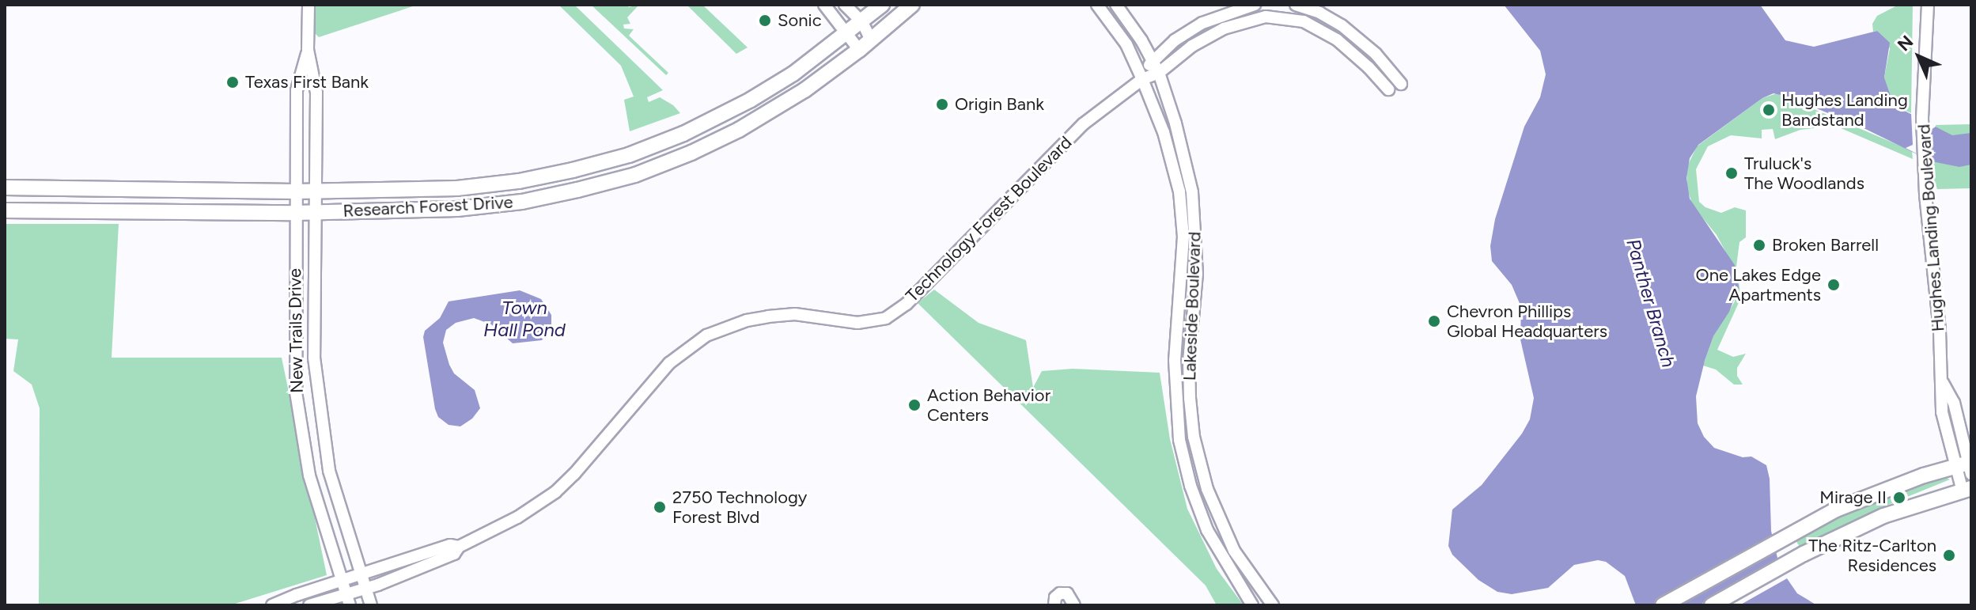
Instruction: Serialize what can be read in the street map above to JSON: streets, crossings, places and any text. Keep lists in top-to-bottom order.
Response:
{
  "streets": {
    "main road": ["Research Forest Drive"],
    "street": [
      "Technology Forest Boulevard",
      "Hughes Landing Boulevard",
      "Lakeside Boulevard",
      "New Trails Drive"
    ]
  },
  "crossings": [
    ["Research Forest Drive", "New Trails Drive"],
    ["Technology Forest Boulevard", "Lakeside Boulevard"],
    ["Technology Forest Boulevard", "New Trails Drive"]
  ],
  "water": ["Panther Branch", "Town Hall Pond"],
  "places": [
    "Sonic",
    "Texas First Bank",
    "Origin Bank",
    "Hughes Landing Bandstand",
    "Truluck's The Woodlands",
    "Broken Barrell",
    "One Lakes Edge Apartments",
    "Chevron Phillips Global Headquarters",
    "Action Behavior Centers",
    "Mirage II",
    "2750 Technology Forest Blvd",
    "The Ritz-Carlton Residences"
  ],
  "north": "top left"
}
